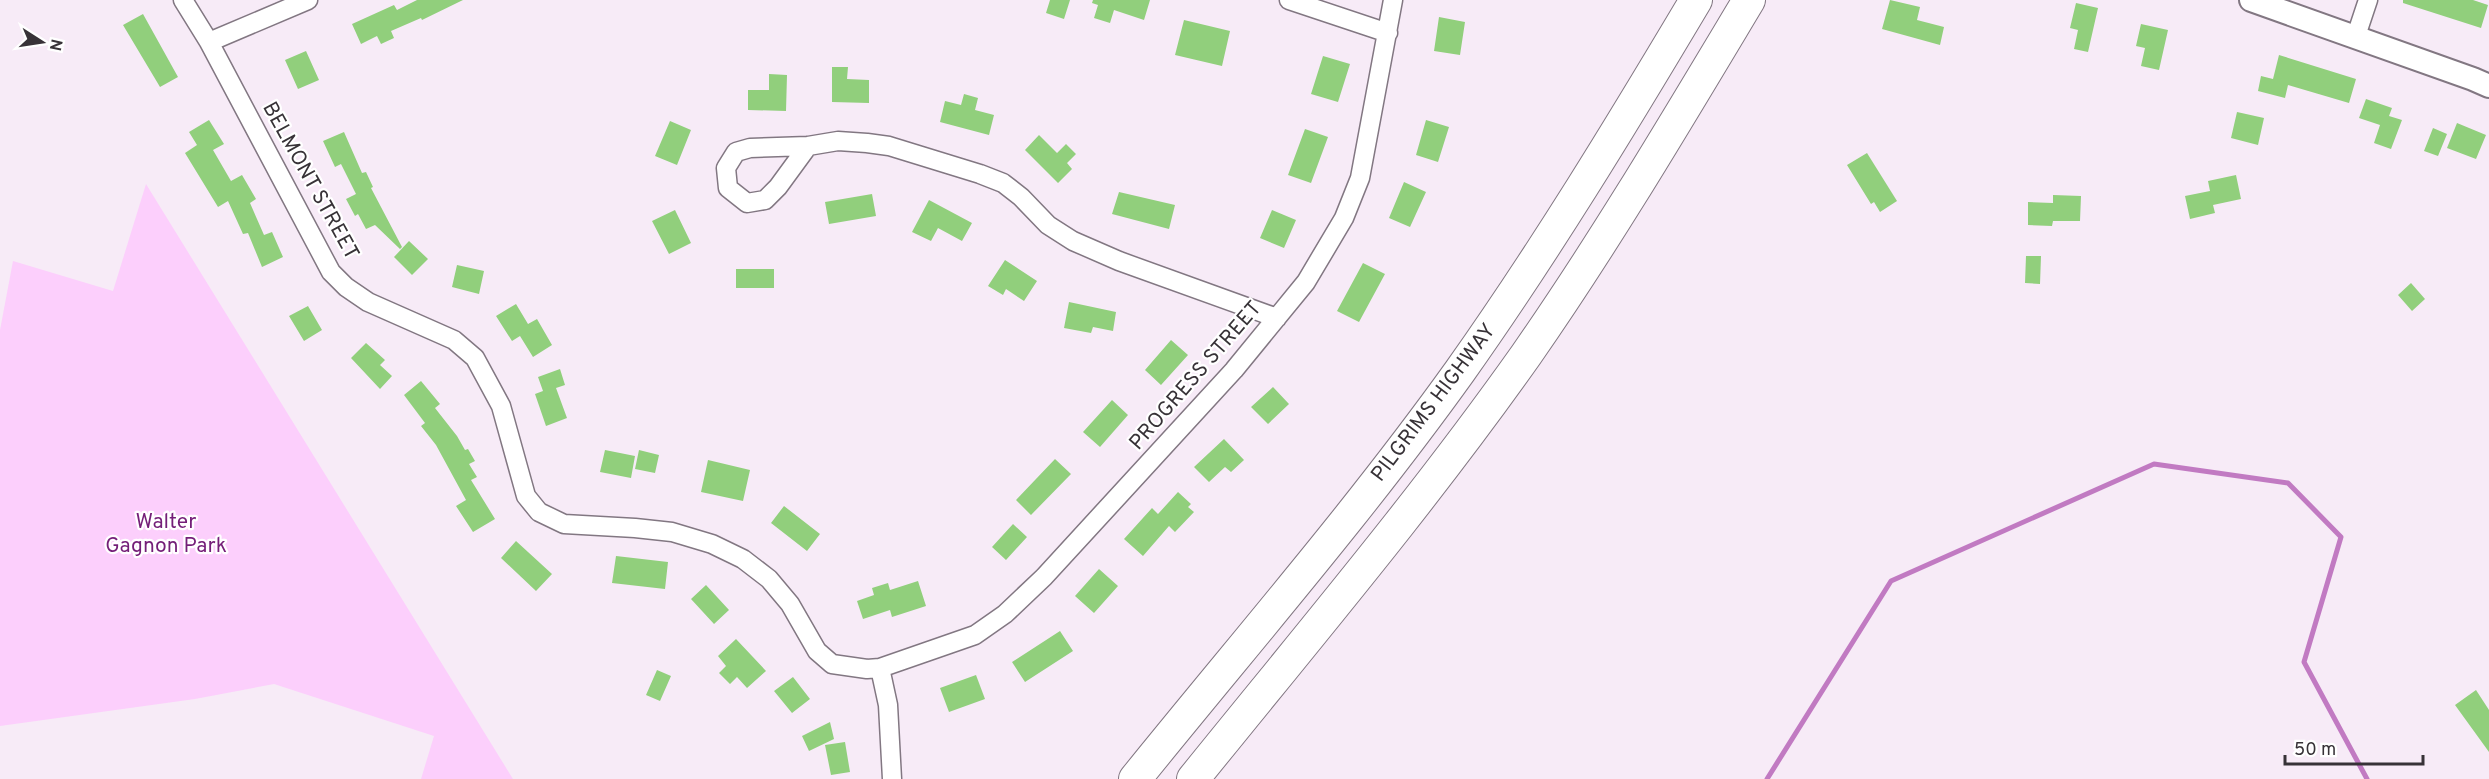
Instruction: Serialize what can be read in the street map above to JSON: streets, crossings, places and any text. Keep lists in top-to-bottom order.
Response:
{
  "streets": {
    "highway": ["PILGRIMS HIGHWAY"],
    "street": ["BELMONT STREET", "PROGRESS STREET"]
  },
  "crossings": [
    ["BELMONT STREET", "PROGRESS STREET"]
  ],
  "parks": ["Walter Gagnon Park"],
  "scale_bar": "50 m",
  "north": "right"
}
